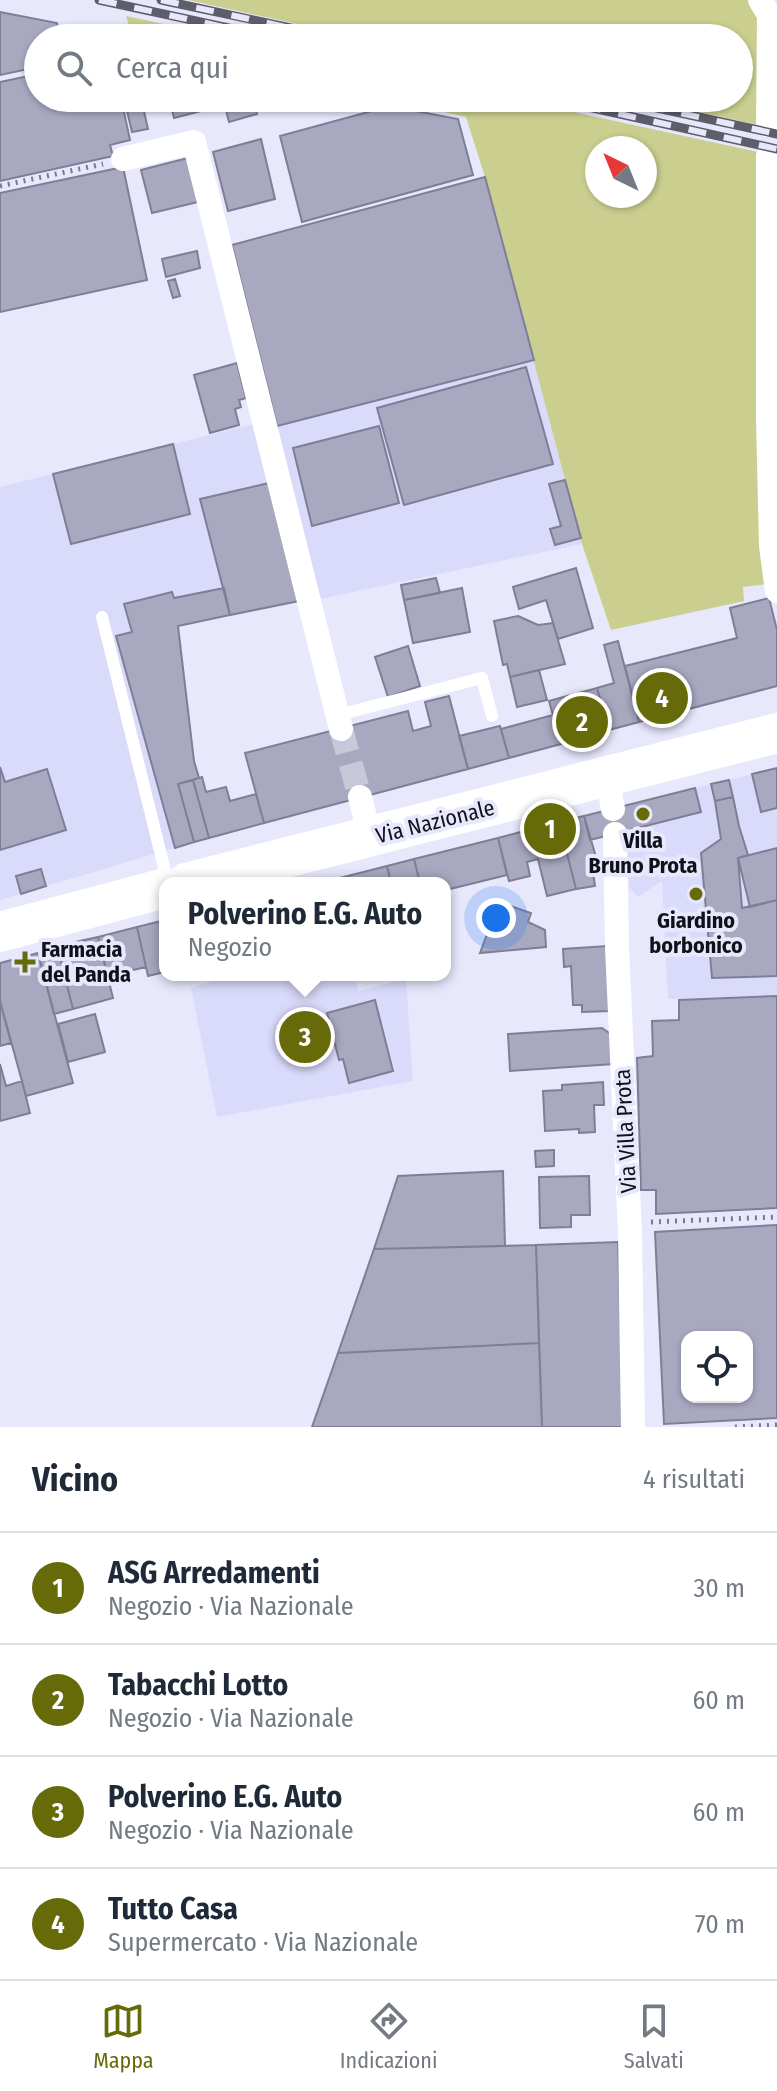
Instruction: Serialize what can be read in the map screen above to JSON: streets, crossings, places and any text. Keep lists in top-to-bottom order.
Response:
{
  "streets": {
    "main road": ["Via Nazionale"],
    "street": ["Via Villa Prota"]
  },
  "places": {
    "other": ["Villa Bruno Prota", "Giardino borbonico"],
    "health": ["Farmacia del Panda"]
  },
  "north": "top left",
  "page": {
    "search": "Cerca qui",
    "pins": [
      "4",
      "2",
      "1",
      "3"
    ],
    "popup": ["Polverino E.G. Auto", "Negozio"],
    "heading": ["Vicino", "4 risultati"],
    "list": [
      {
        "mark": "1",
        "name": "ASG Arredamenti",
        "note": "Negozio · Via Nazionale",
        "value": "30 m"
      },
      {
        "mark": "2",
        "name": "Tabacchi Lotto",
        "note": "Negozio · Via Nazionale",
        "value": "60 m"
      },
      {
        "mark": "3",
        "name": "Polverino E.G. Auto",
        "note": "Negozio · Via Nazionale",
        "value": "60 m"
      },
      {
        "mark": "4",
        "name": "Tutto Casa",
        "note": "Supermercato · Via Nazionale",
        "value": "70 m"
      }
    ],
    "nav": ["Mappa", "Indicazioni", "Salvati"]
  }
}
